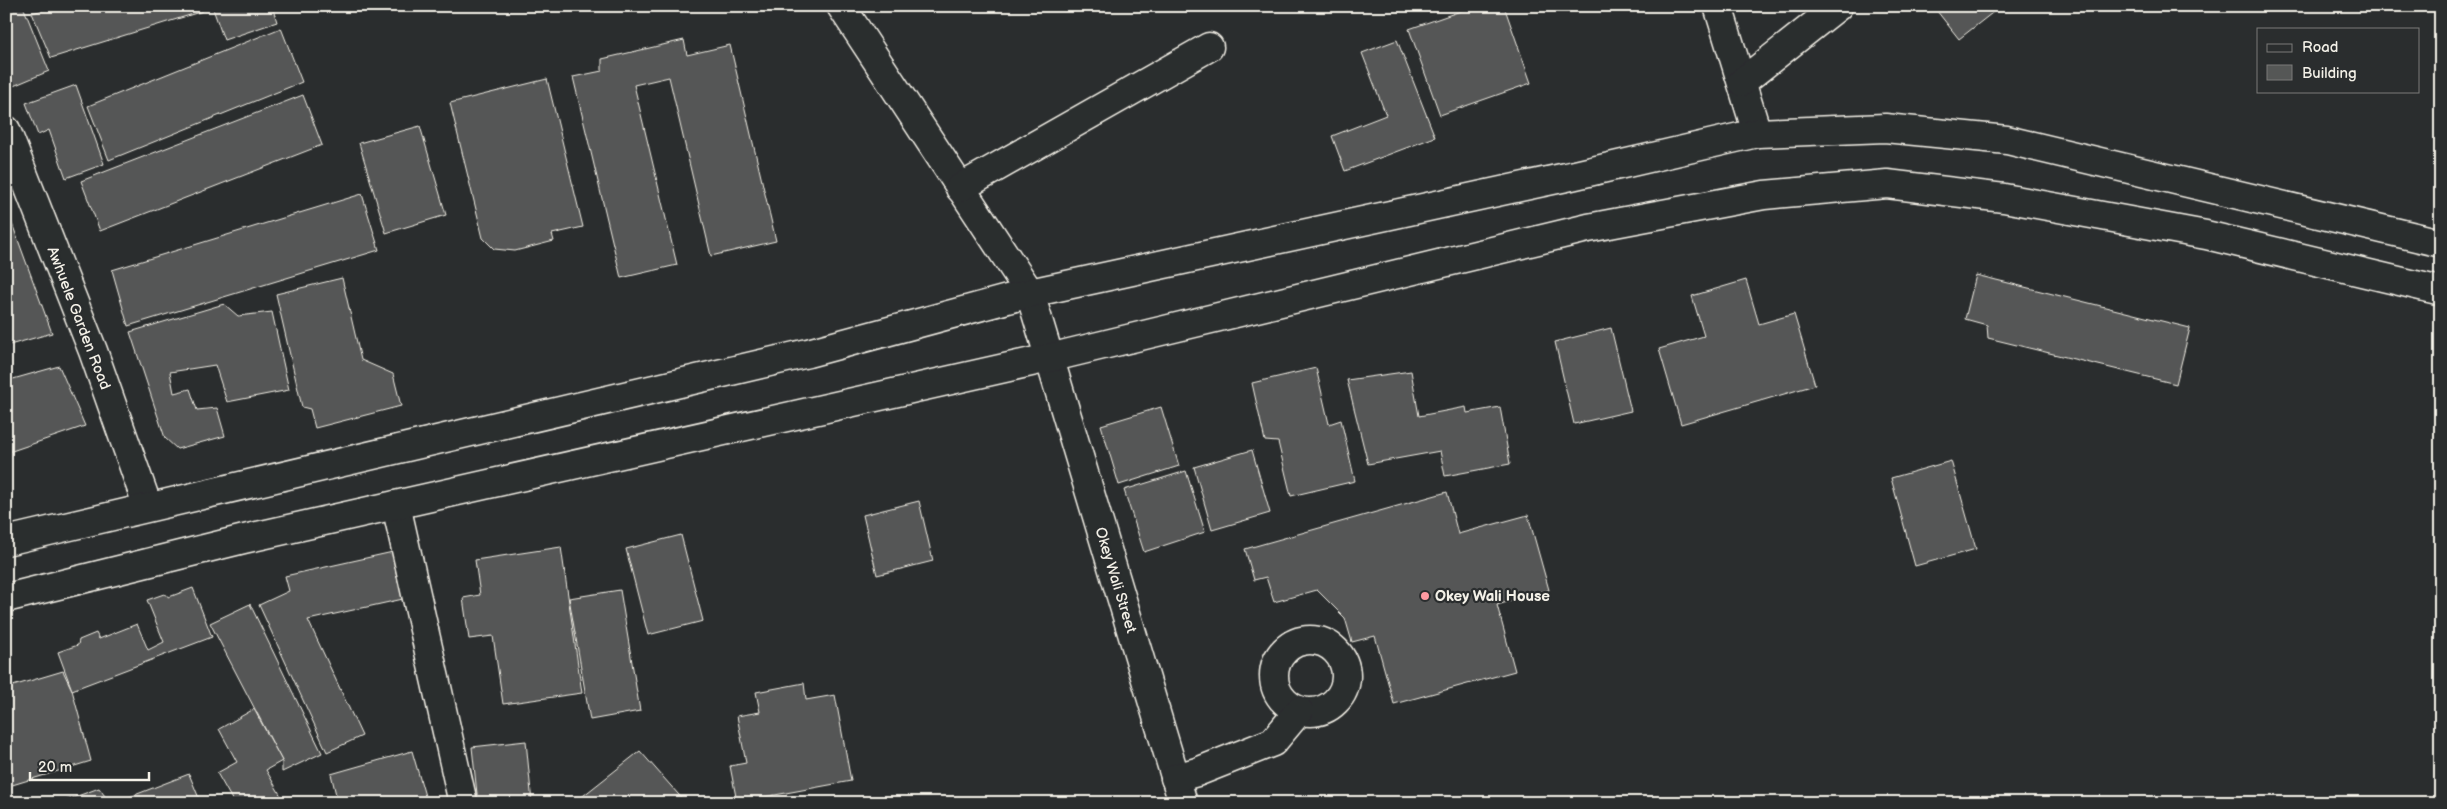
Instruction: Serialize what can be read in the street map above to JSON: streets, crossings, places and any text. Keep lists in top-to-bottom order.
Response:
{
  "streets": {
    "main road": ["Awhuele Garden Road", "Okey Wali Street"]
  },
  "places": ["Okey Wali House"],
  "legend": ["Road", "Building"],
  "scale_bar": "20 m"
}
